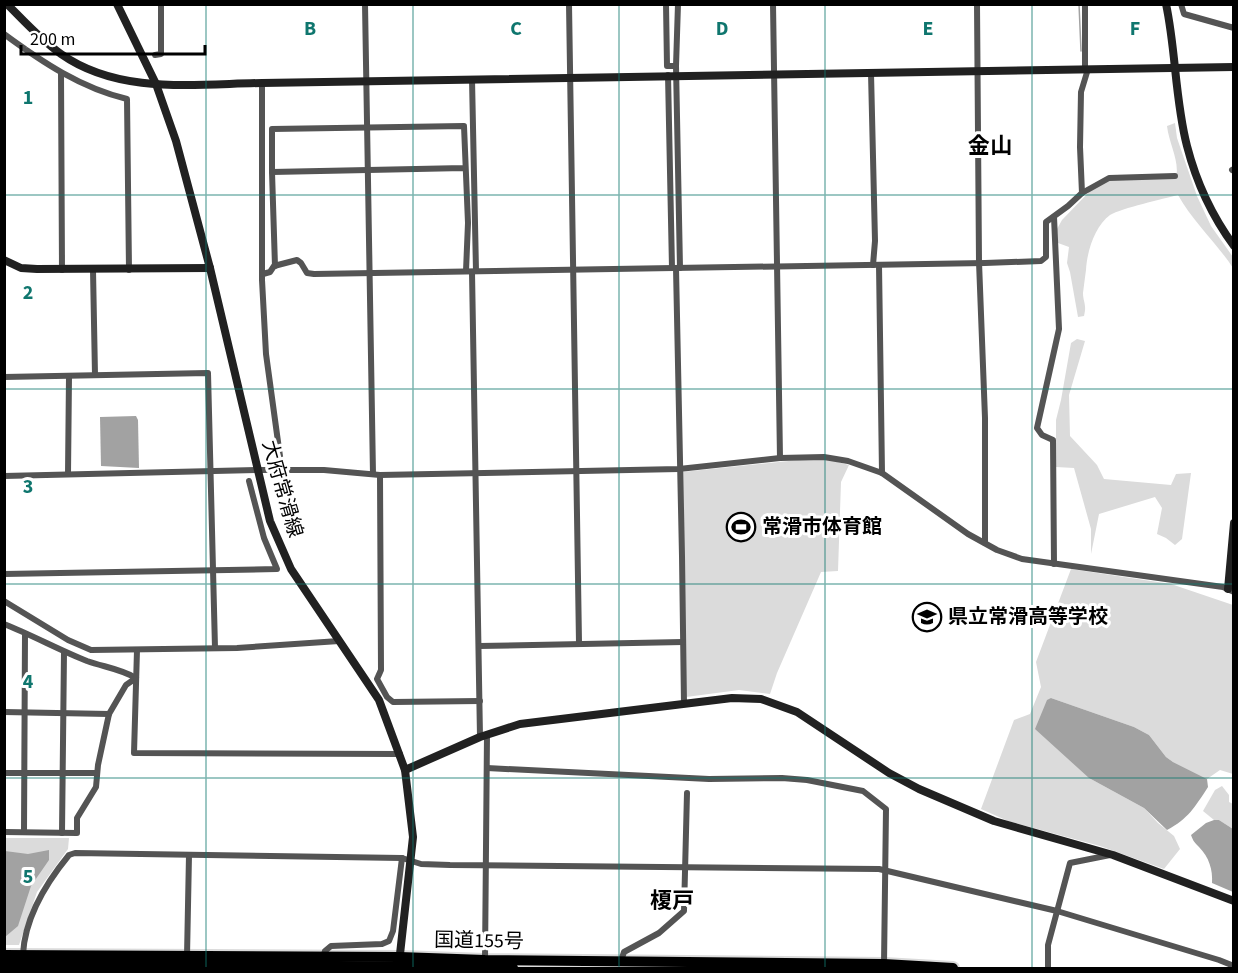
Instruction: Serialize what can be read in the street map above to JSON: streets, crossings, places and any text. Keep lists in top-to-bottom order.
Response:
{
  "streets": {
    "highway": ["国道155号"],
    "street": ["大府常滑線"]
  },
  "crossings": [
    ["大府常滑線", "国道155号"]
  ],
  "districts": ["金山", "榎戸"],
  "places": {
    "sports": ["常滑市体育館"],
    "school or university": ["県立常滑高等学校"]
  },
  "scale_bar": "200 m",
  "grid": {
    "columns": [
      "B",
      "C",
      "D",
      "E",
      "F"
    ],
    "rows": [
      "1",
      "2",
      "3",
      "4",
      "5"
    ]
  }
}
